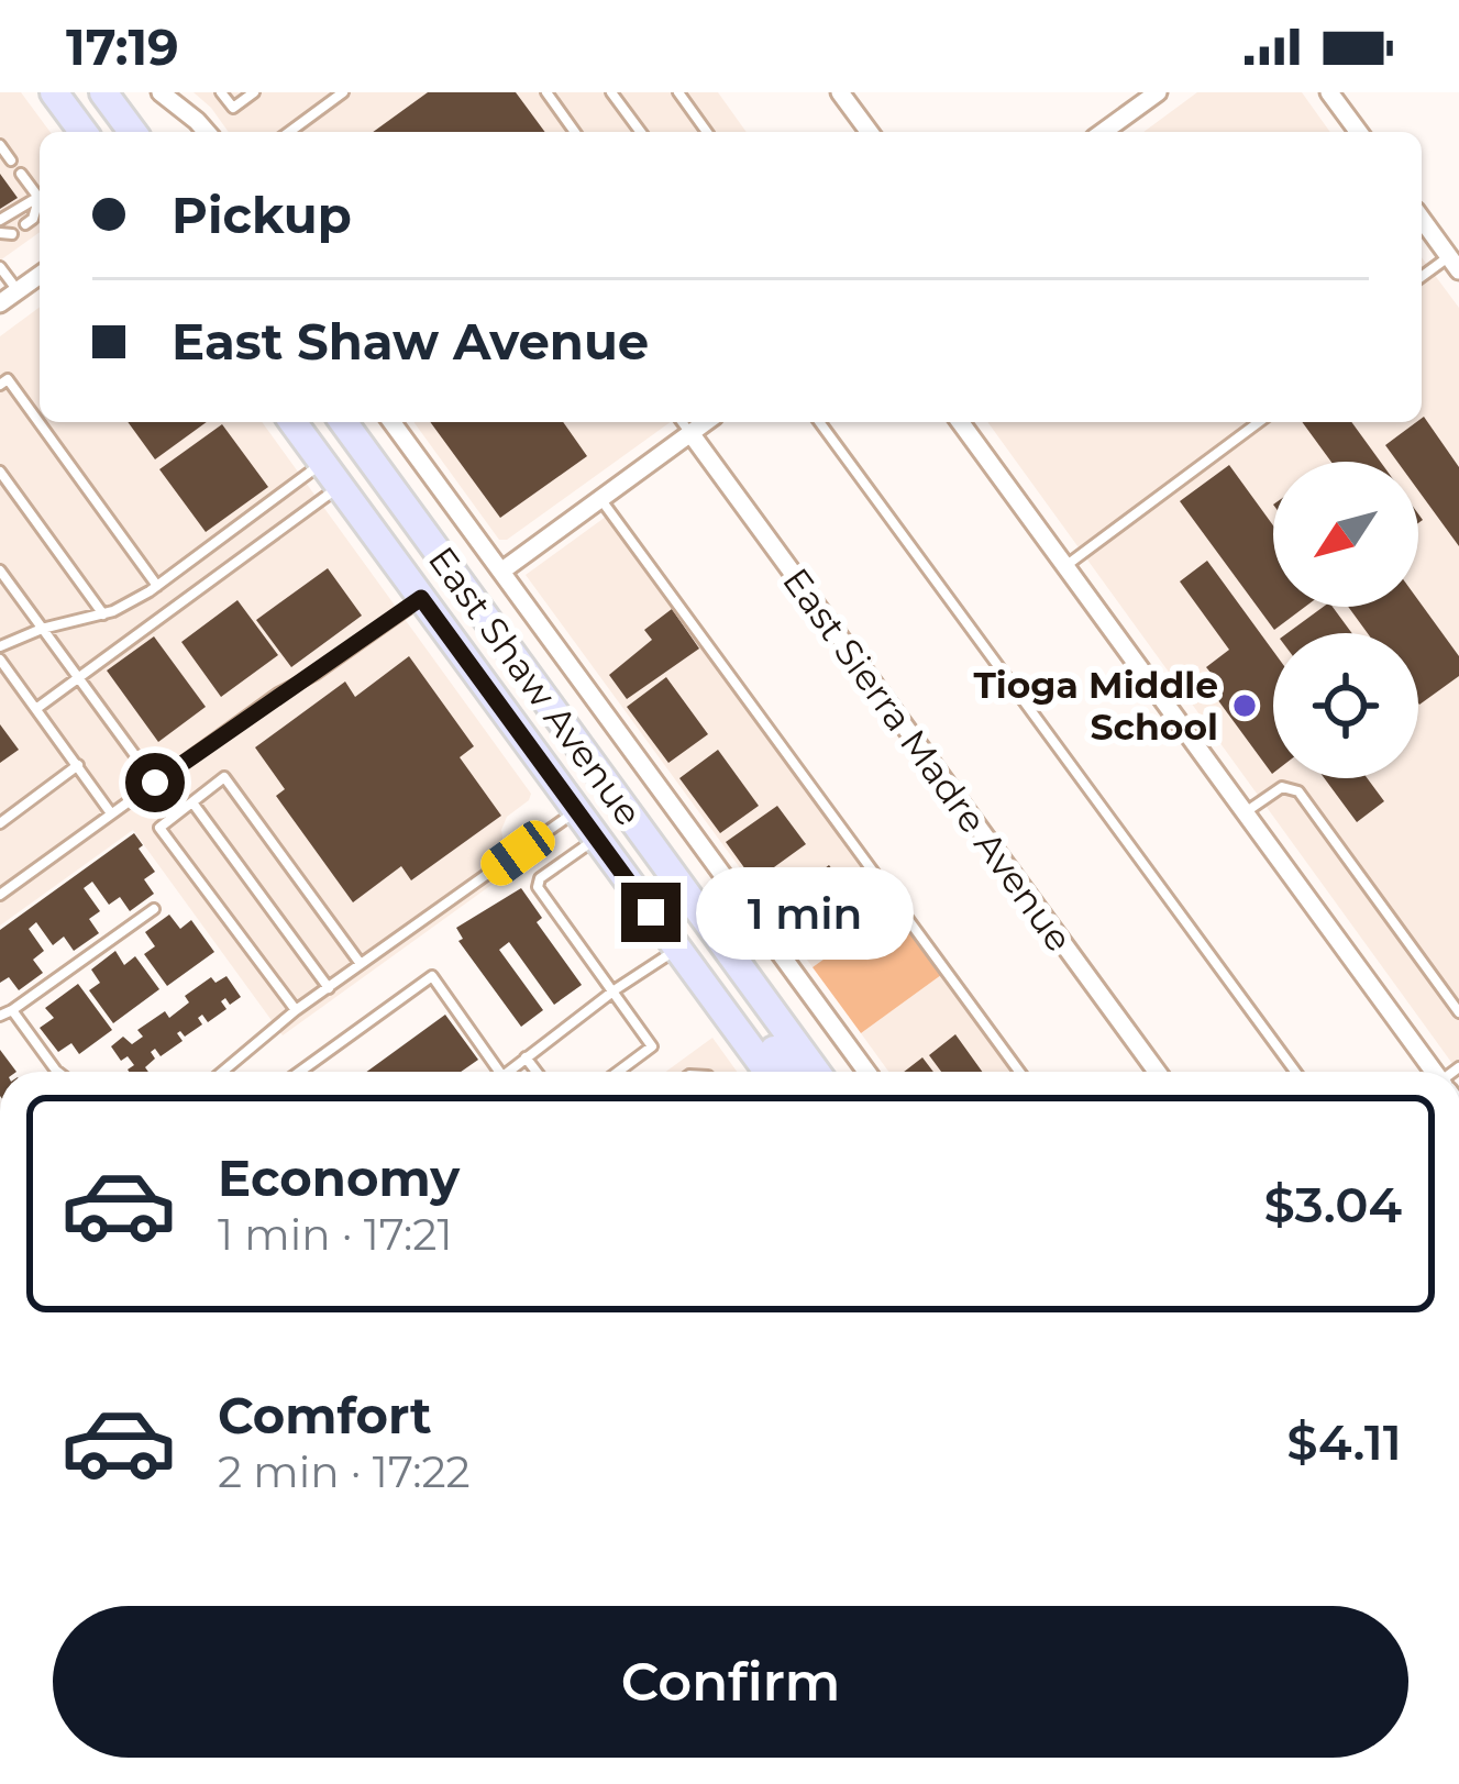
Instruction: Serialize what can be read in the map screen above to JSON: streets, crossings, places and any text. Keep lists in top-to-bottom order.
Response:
{
  "streets": {
    "main road": ["East Shaw Avenue"],
    "street": ["East Sierra Madre Avenue"]
  },
  "places": ["Tioga Middle School"],
  "north": "bottom left",
  "page": {
    "status": "17:19",
    "banner": ["Pickup", "East Shaw Avenue"],
    "bubble": "1 min",
    "list": [
      {
        "name": "Economy",
        "note": "1 min · 17:21",
        "value": "$3.04"
      },
      {
        "name": "Comfort",
        "note": "2 min · 17:22",
        "value": "$4.11"
      }
    ],
    "buttons": "Confirm"
  }
}
